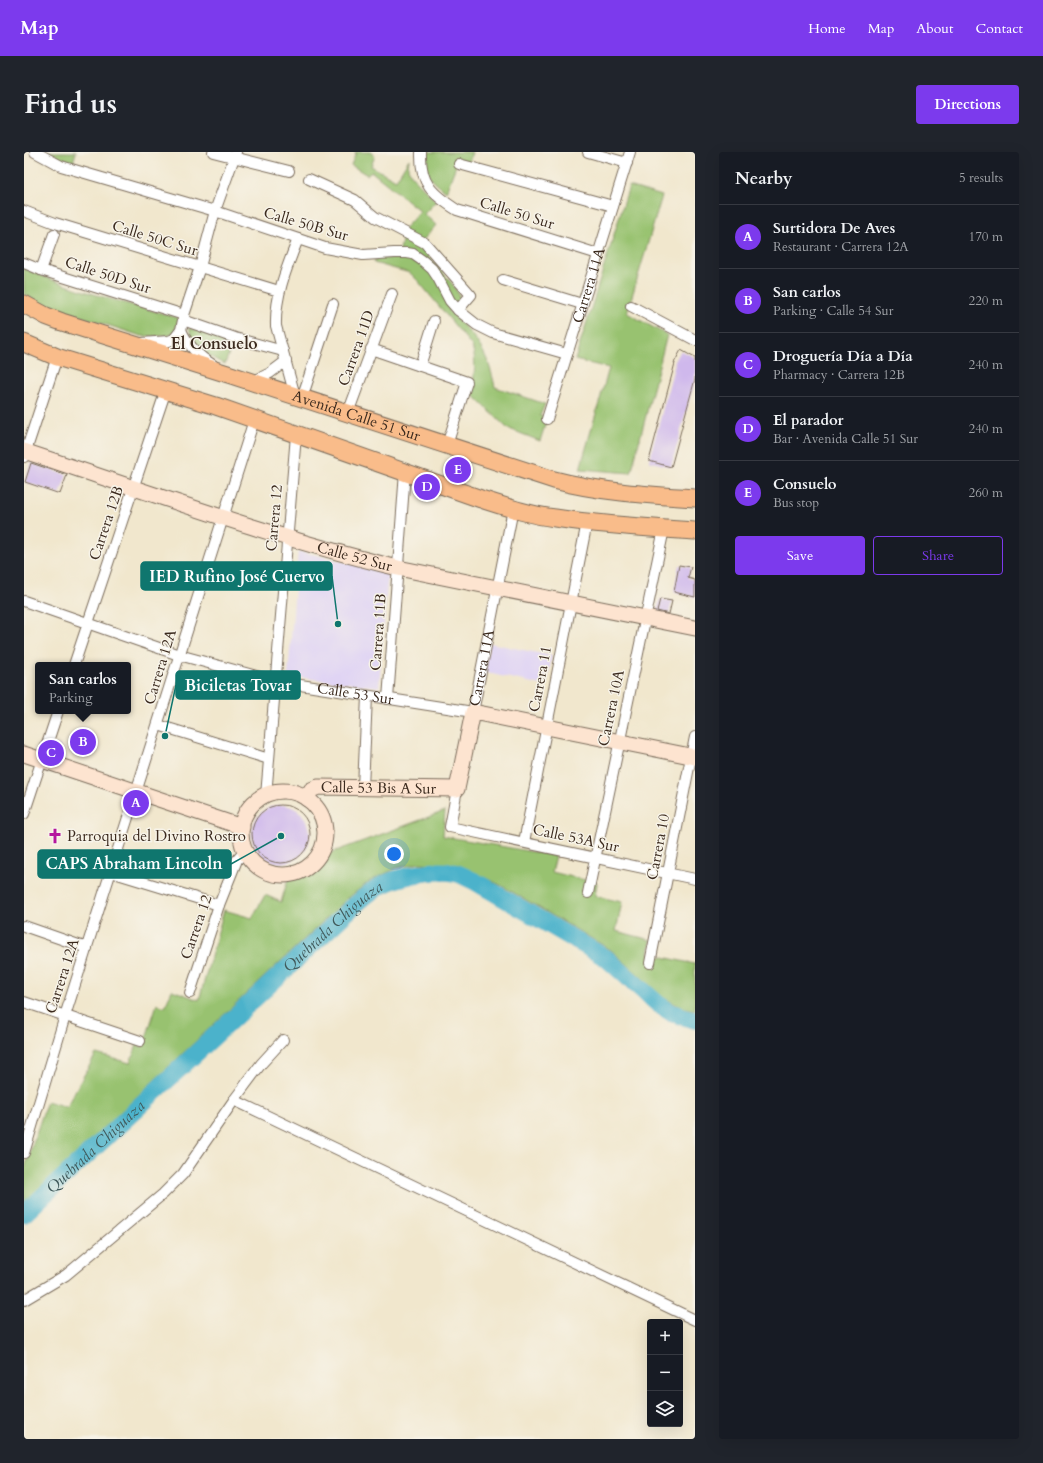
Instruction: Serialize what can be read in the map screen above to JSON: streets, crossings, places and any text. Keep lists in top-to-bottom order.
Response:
{
  "streets": {
    "main road": ["Avenida Calle 51 Sur"],
    "street": [
      "Calle 50 Sur",
      "Calle 50B Sur",
      "Calle 50C Sur",
      "Calle 50D Sur",
      "Carrera 11A",
      "Carrera 11D",
      "Carrera 12",
      "Carrera 12B",
      "Calle 52 Sur",
      "Carrera 11B",
      "Carrera 12A",
      "Carrera 11",
      "Calle 53 Sur",
      "Carrera 10A",
      "Calle 53 Bis A Sur",
      "Calle 53A Sur",
      "Carrera 10"
    ]
  },
  "crossings": [
    ["Calle 50 Sur", "Carrera 11A"],
    ["Calle 50B Sur", "Carrera 11A"],
    ["Carrera 11A", "Calle 52 Sur"],
    ["Carrera 11A", "Calle 53 Sur"],
    ["Carrera 11A", "Calle 53 Bis A Sur"],
    ["Carrera 11A", "Calle 53A Sur"],
    ["Carrera 11D", "Avenida Calle 51 Sur"],
    ["Carrera 12", "Calle 52 Sur"],
    ["Carrera 12", "Calle 53 Sur"],
    ["Carrera 12", "Calle 53 Bis A Sur"],
    ["Carrera 12B", "Calle 52 Sur"],
    ["Carrera 12B", "Calle 53 Sur"],
    ["Calle 52 Sur", "Carrera 11B"],
    ["Calle 52 Sur", "Carrera 12A"],
    ["Calle 52 Sur", "Carrera 11"],
    ["Calle 52 Sur", "Carrera 10A"],
    ["Carrera 11B", "Calle 53 Sur"],
    ["Carrera 12A", "Calle 53 Sur"],
    ["Carrera 11", "Calle 53 Sur"],
    ["Carrera 11", "Calle 53A Sur"],
    ["Calle 53 Sur", "Carrera 10A"],
    ["Calle 53 Sur", "Carrera 10"],
    ["Carrera 10A", "Calle 53A Sur"],
    ["Calle 53A Sur", "Carrera 10"]
  ],
  "districts": ["El Consuelo"],
  "water": ["Quebrada Chiguaza"],
  "places": {
    "other": ["IED Rufino José Cuervo", "Biciletas Tovar", "CAPS Abraham Lincoln"],
    "church": ["Parroquia del Divino Rostro"]
  },
  "page": {
    "header": "Map",
    "nav": [
      "Home",
      "Map",
      "About",
      "Contact"
    ],
    "title": "Find us",
    "buttons": [
      "Directions",
      ["Save", "Share"]
    ],
    "heading": ["Nearby", "5 results"],
    "list": [
      {
        "mark": "A",
        "name": "Surtidora De Aves",
        "note": "Restaurant · Carrera 12A",
        "value": "170 m"
      },
      {
        "mark": "B",
        "name": "San carlos",
        "note": "Parking · Calle 54 Sur",
        "value": "220 m"
      },
      {
        "mark": "C",
        "name": "Droguería Día a Día",
        "note": "Pharmacy · Carrera 12B",
        "value": "240 m"
      },
      {
        "mark": "D",
        "name": "El parador",
        "note": "Bar · Avenida Calle 51 Sur",
        "value": "240 m"
      },
      {
        "mark": "E",
        "name": "Consuelo",
        "note": "Bus stop",
        "value": "260 m"
      }
    ],
    "pins": [
      "E",
      "D",
      "B",
      "C",
      "A"
    ],
    "popup": ["San carlos", "Parking"],
    "map_buttons": ["+", "−"]
  }
}
